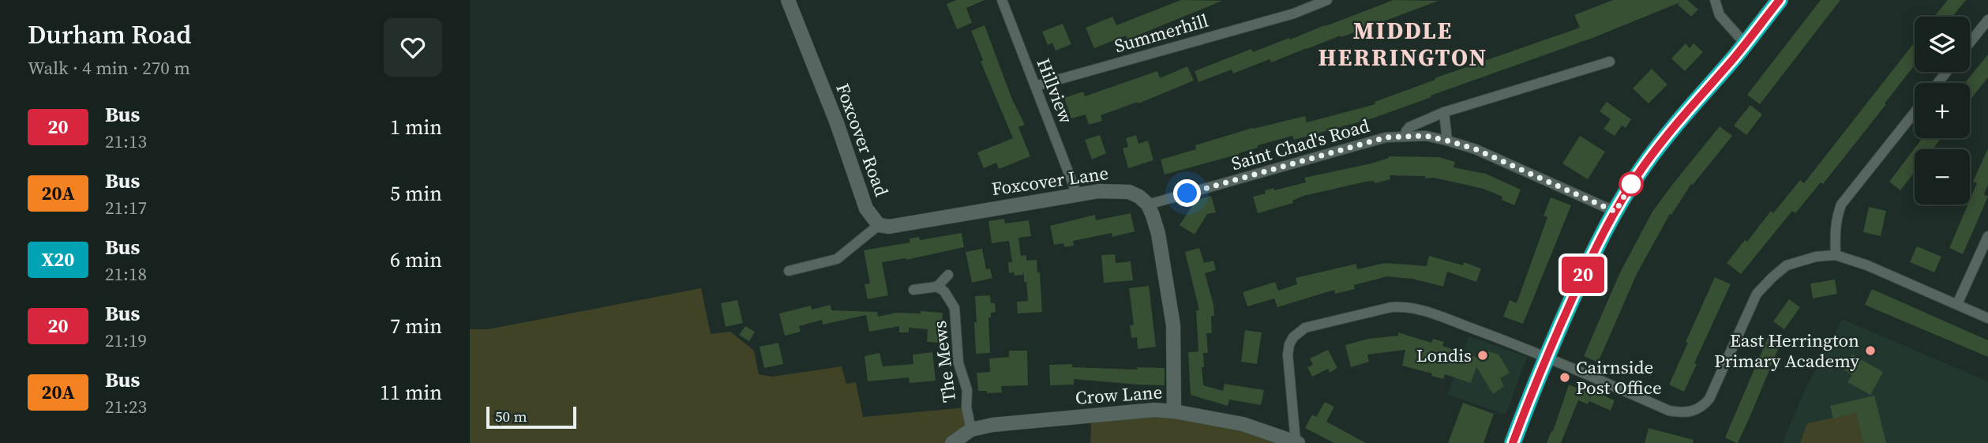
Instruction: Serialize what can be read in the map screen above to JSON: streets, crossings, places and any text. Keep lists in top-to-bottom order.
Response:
{
  "streets": {
    "street": [
      "Summerhill",
      "Hillview",
      "Foxcover Road",
      "Saint Chad's Road",
      "Foxcover Lane",
      "The Mews",
      "Crow Lane"
    ]
  },
  "crossings": [
    ["Summerhill", "Hillview"],
    ["Hillview", "Foxcover Lane"],
    ["Foxcover Road", "Foxcover Lane"],
    ["Saint Chad's Road", "Foxcover Lane"],
    ["The Mews", "Crow Lane"]
  ],
  "districts": ["MIDDLE HERRINGTON"],
  "places": ["East Herrington Primary Academy", "Londis", "Cairnside Post Office"],
  "lines": ["bus line 20"],
  "scale_bar": "50 m",
  "page": {
    "heading": ["Durham Road", "Walk · 4 min · 270 m"],
    "on_map": "20",
    "map_buttons": ["+", "−"],
    "list": [
      {
        "mark": "20",
        "name": "Bus",
        "note": "21:13",
        "value": "1 min"
      },
      {
        "mark": "20A",
        "name": "Bus",
        "note": "21:17",
        "value": "5 min"
      },
      {
        "mark": "X20",
        "name": "Bus",
        "note": "21:18",
        "value": "6 min"
      },
      {
        "mark": "20",
        "name": "Bus",
        "note": "21:19",
        "value": "7 min"
      },
      {
        "mark": "20A",
        "name": "Bus",
        "note": "21:23",
        "value": "11 min"
      }
    ],
    "scale": "50 m"
  }
}
